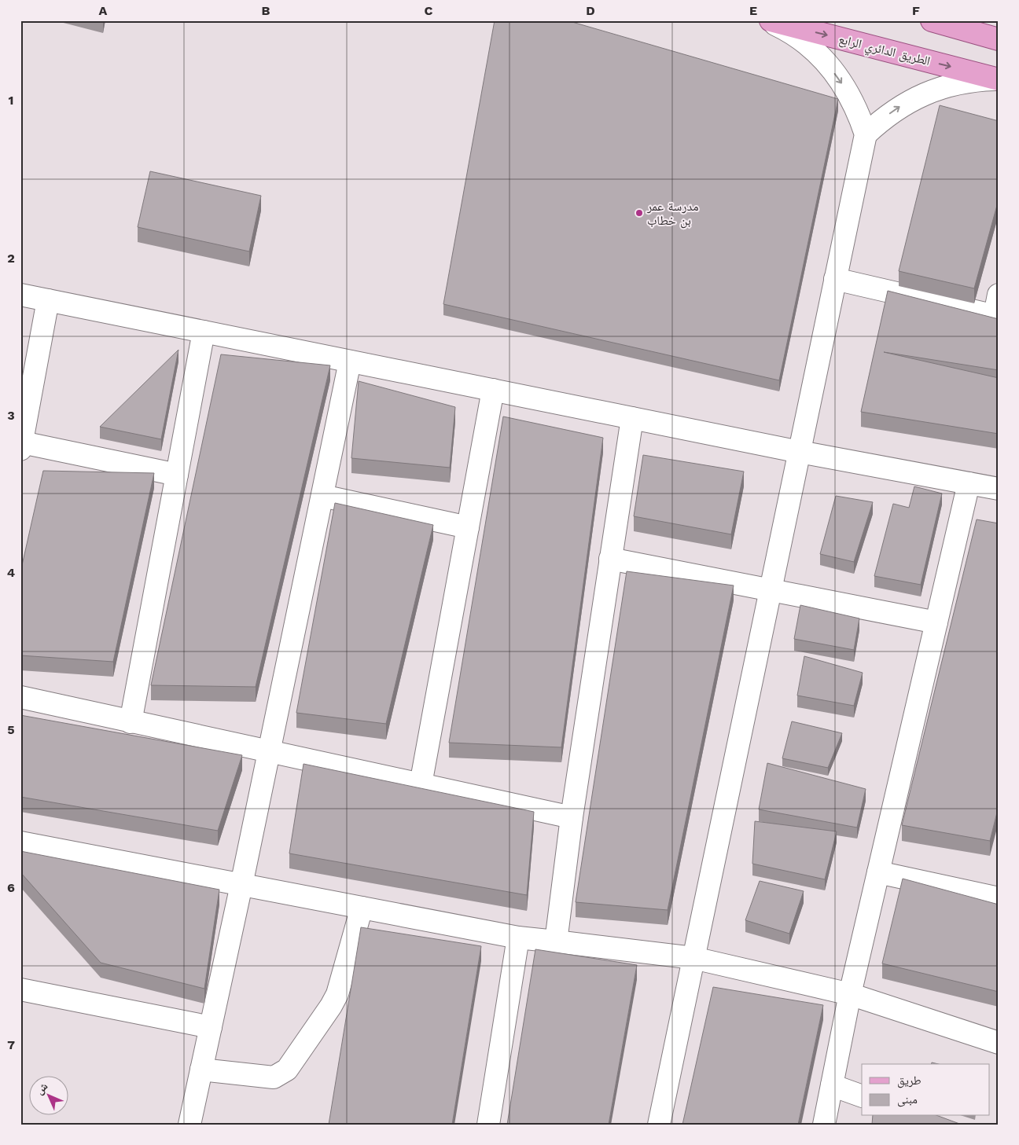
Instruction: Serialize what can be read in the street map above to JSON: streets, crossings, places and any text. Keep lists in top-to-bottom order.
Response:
{
  "streets": {
    "main road": ["الطريق الدائري الرابع"]
  },
  "one_way": ["الطريق الدائري الرابع"],
  "places": ["مدرسة عمر بن خطاب"],
  "legend": ["طريق", "مبنى"],
  "north": "top left",
  "grid": {
    "columns": [
      "A",
      "B",
      "C",
      "D",
      "E",
      "F"
    ],
    "rows": [
      "1",
      "2",
      "3",
      "4",
      "5",
      "6",
      "7"
    ]
  }
}
